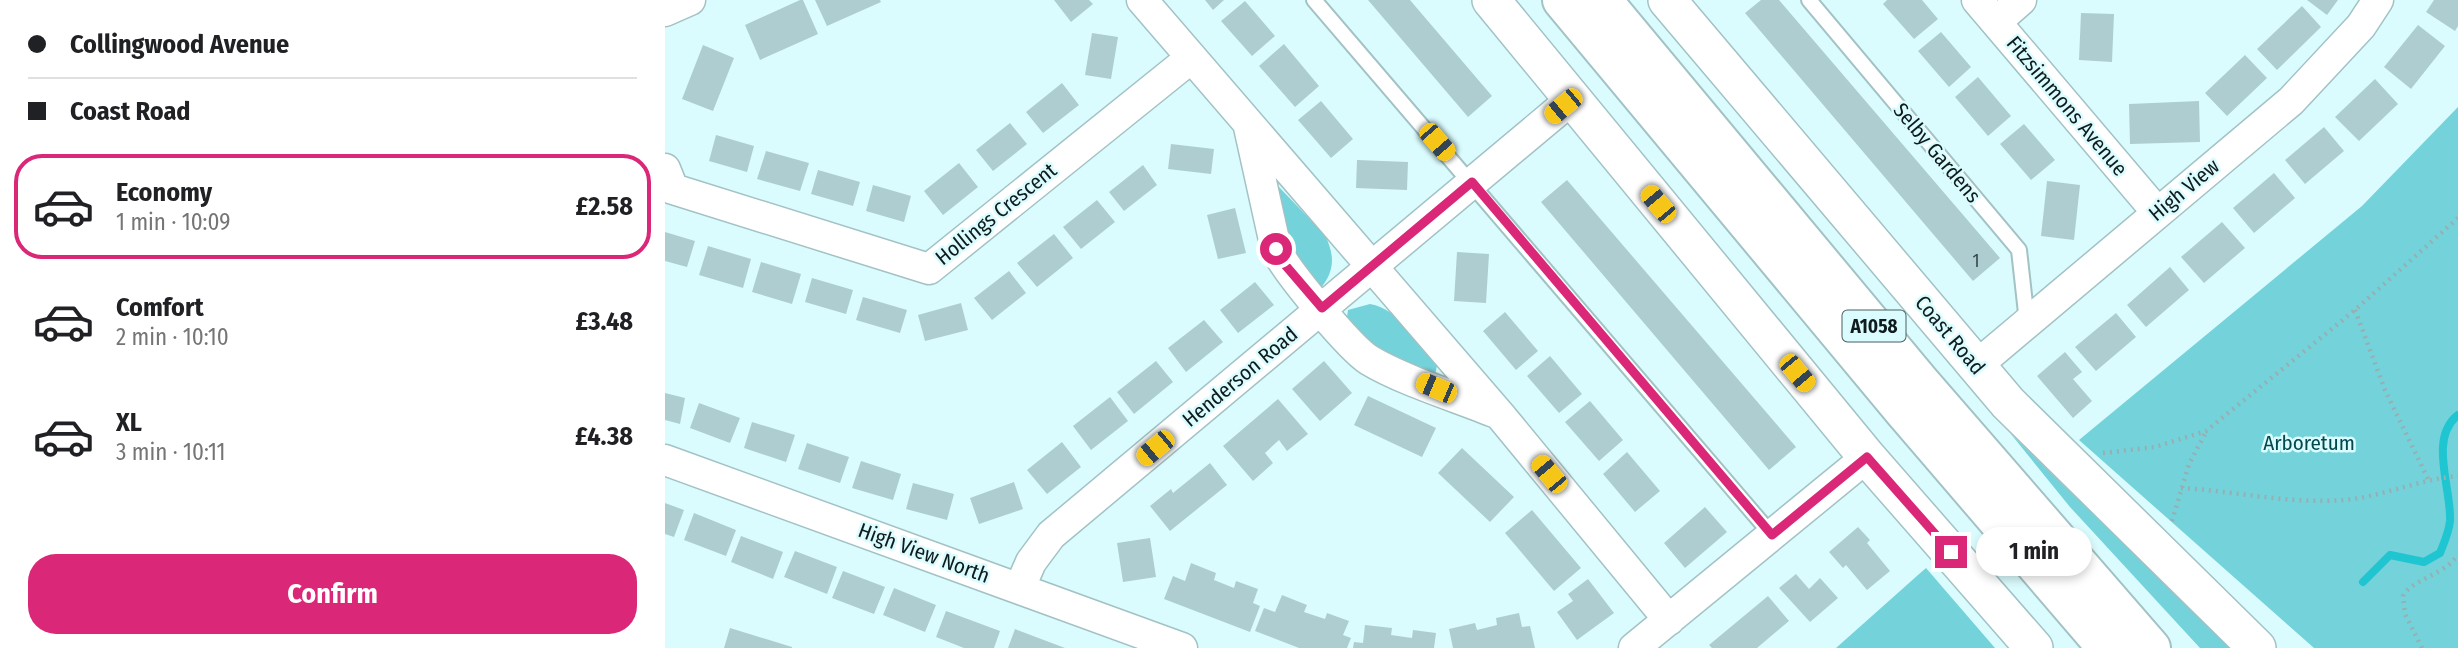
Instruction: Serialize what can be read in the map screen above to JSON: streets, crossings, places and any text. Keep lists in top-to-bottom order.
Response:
{
  "streets": {
    "highway": ["A1058"],
    "street": [
      "Fitzsimmons Avenue",
      "High View",
      "Hollings Crescent",
      "Coast Road",
      "Henderson Road",
      "High View North"
    ],
    "lane": ["Selby Gardens"]
  },
  "crossings": [
    ["Fitzsimmons Avenue", "High View"],
    ["Selby Gardens", "High View"],
    ["High View", "Coast Road"],
    ["Henderson Road", "High View North"]
  ],
  "parks": ["Arboretum"],
  "house_numbers": ["1"],
  "page": {
    "banner": ["Collingwood Avenue", "Coast Road"],
    "list": [
      {
        "name": "Economy",
        "note": "1 min · 10:09",
        "value": "£2.58"
      },
      {
        "name": "Comfort",
        "note": "2 min · 10:10",
        "value": "£3.48"
      },
      {
        "name": "XL",
        "note": "3 min · 10:11",
        "value": "£4.38"
      }
    ],
    "bubble": "1 min",
    "buttons": "Confirm"
  }
}
